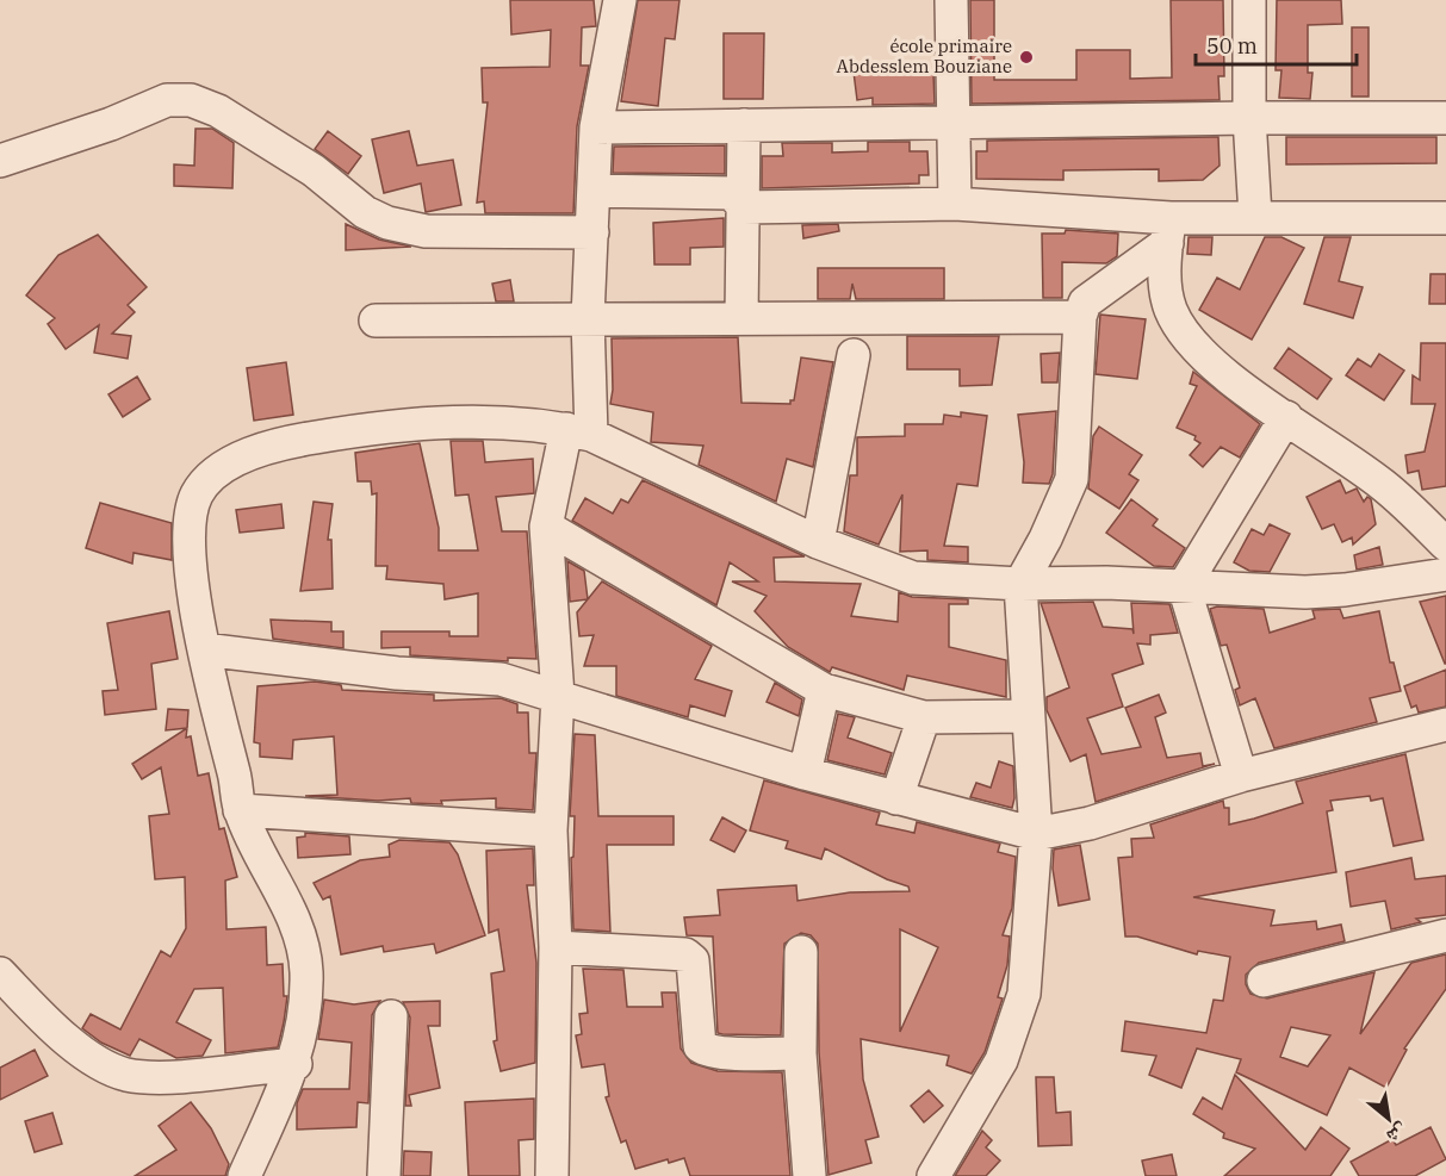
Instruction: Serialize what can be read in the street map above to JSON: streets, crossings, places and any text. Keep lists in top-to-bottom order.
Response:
{
  "places": ["école primaire Abdesslem Bouziane"],
  "scale_bar": "50 m",
  "north": "bottom right"
}
